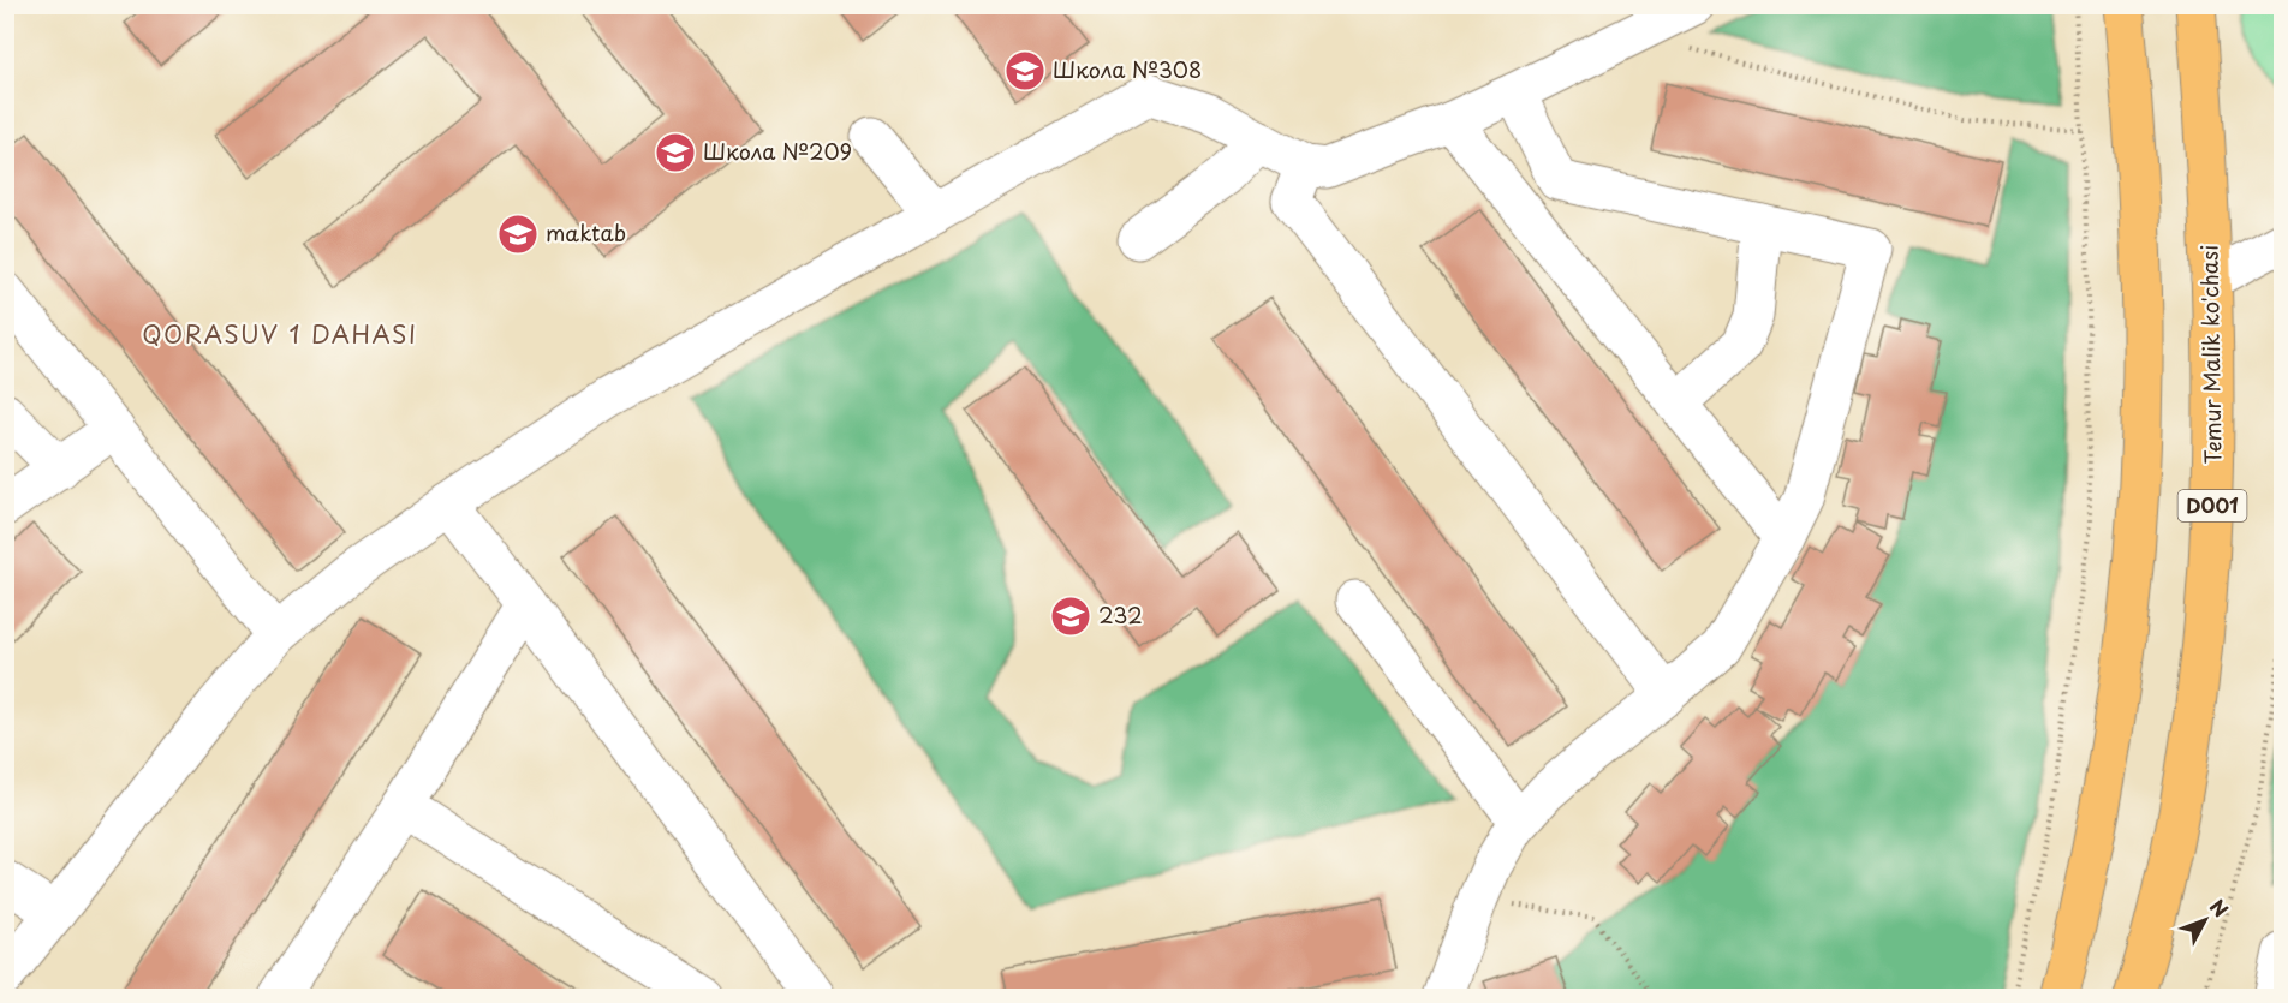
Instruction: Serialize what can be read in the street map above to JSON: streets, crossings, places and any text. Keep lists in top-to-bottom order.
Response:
{
  "streets": {
    "highway": ["Temur Malik ko'chasi", "D001"]
  },
  "districts": ["QORASUV 1 DAHASI"],
  "places": {
    "school or university": [
      "Школа №308",
      "Школа №209",
      "maktab",
      "232"
    ]
  },
  "north": "top right"
}
